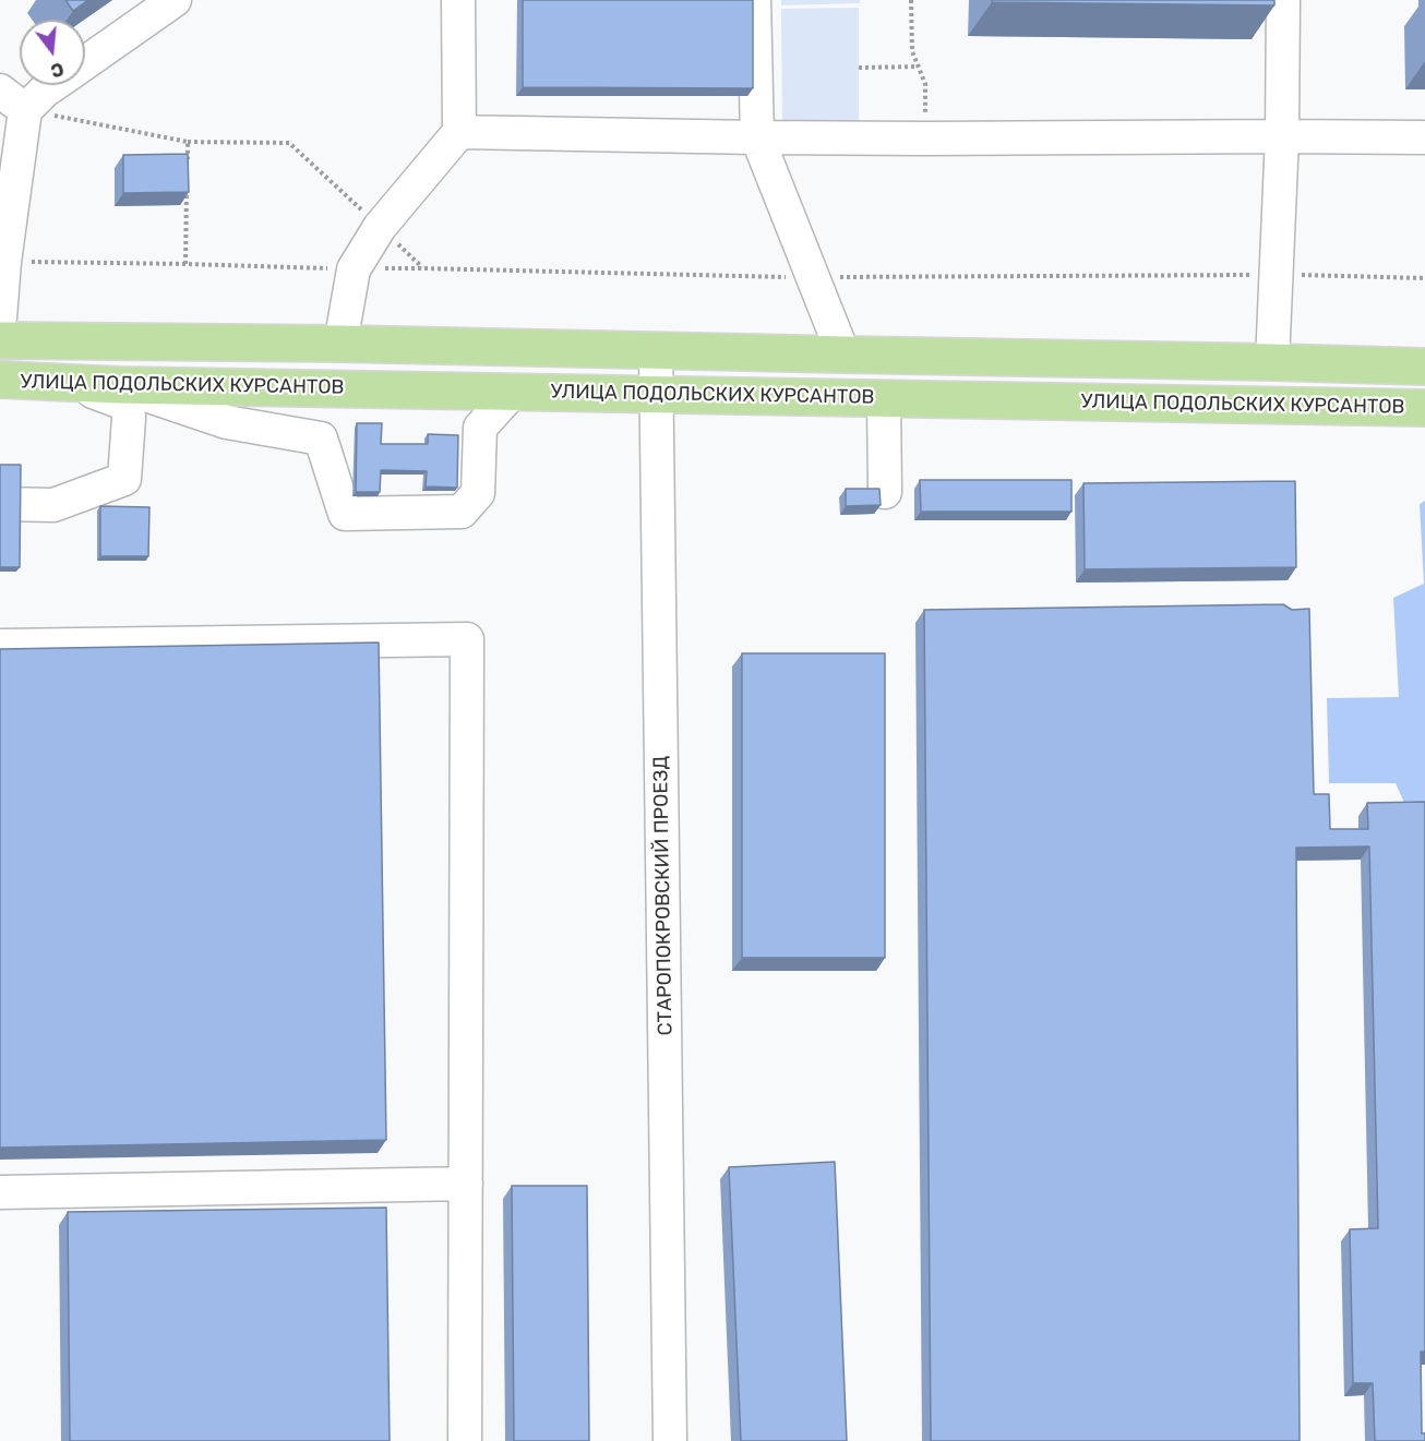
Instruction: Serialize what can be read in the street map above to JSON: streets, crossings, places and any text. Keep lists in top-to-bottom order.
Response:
{
  "streets": {
    "main road": ["УЛИЦА ПОДОЛЬСКИХ КУРСАНТОВ"],
    "street": ["СТАРОПОКРОВСКИЙ ПРОЕЗД"]
  },
  "crossings": [
    ["УЛИЦА ПОДОЛЬСКИХ КУРСАНТОВ", "СТАРОПОКРОВСКИЙ ПРОЕЗД"]
  ],
  "north": "bottom"
}
